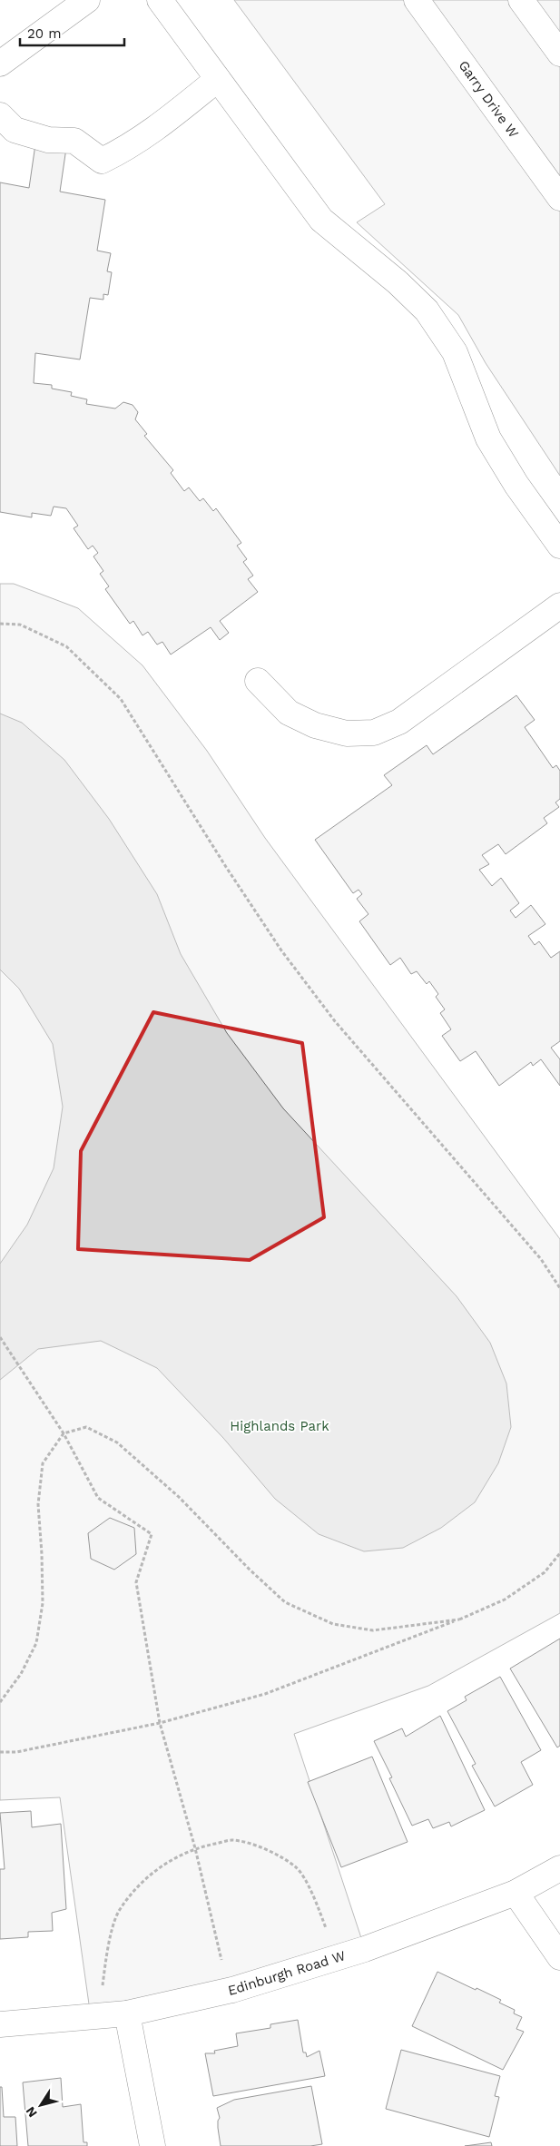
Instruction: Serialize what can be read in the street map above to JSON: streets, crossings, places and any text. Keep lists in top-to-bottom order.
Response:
{
  "streets": {
    "street": ["Garry Drive W", "Edinburgh Road W"]
  },
  "parks": ["Highlands Park"],
  "scale_bar": "20 m",
  "north": "bottom left"
}
